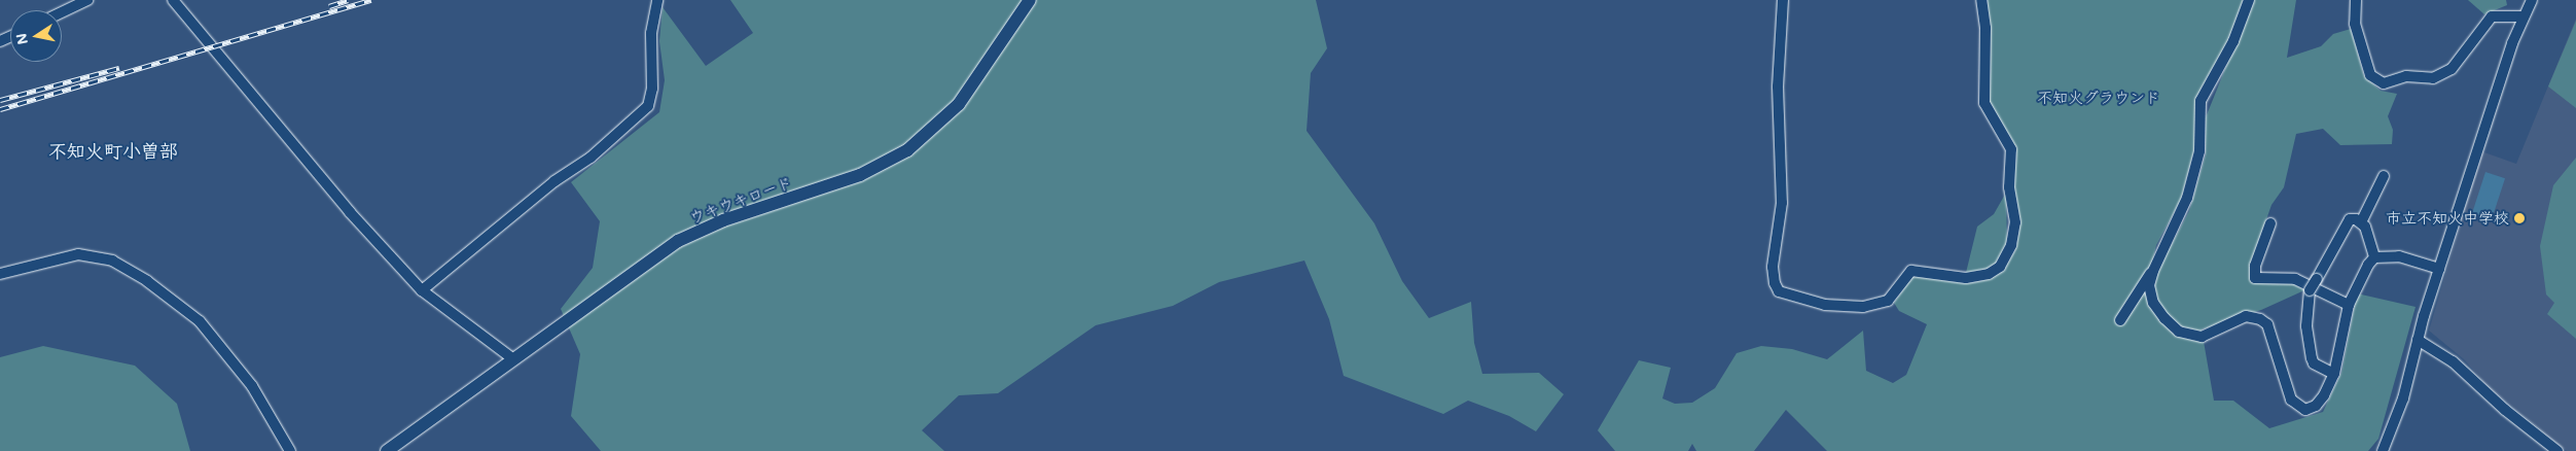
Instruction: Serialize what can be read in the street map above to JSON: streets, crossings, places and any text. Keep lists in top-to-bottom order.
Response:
{
  "streets": {
    "street": ["ウキウキロード"]
  },
  "districts": ["不知火町小曽部"],
  "parks": ["不知火グラウンド"],
  "places": ["市立不知火中学校"],
  "north": "left"
}
